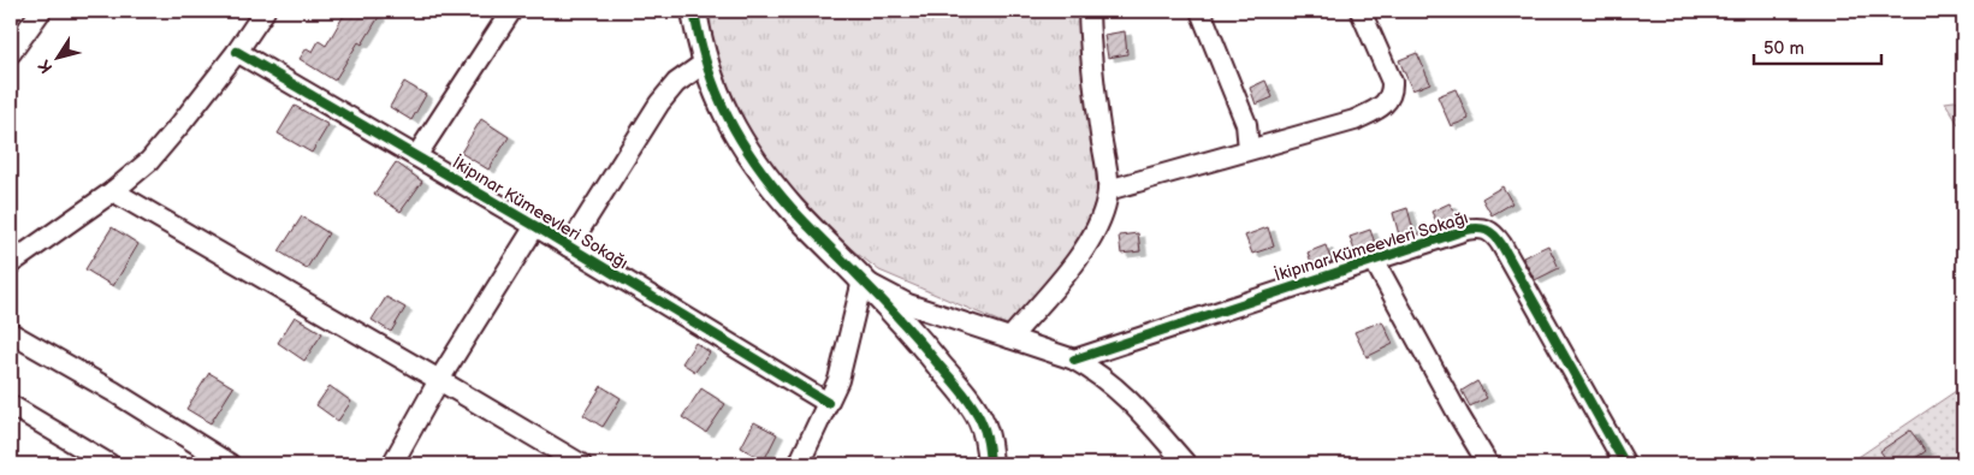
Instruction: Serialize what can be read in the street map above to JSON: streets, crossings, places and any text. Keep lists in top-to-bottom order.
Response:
{
  "streets": {
    "street": ["İkipınar Kümeevleri Sokağı"]
  },
  "scale_bar": "50 m",
  "north": "bottom left"
}
